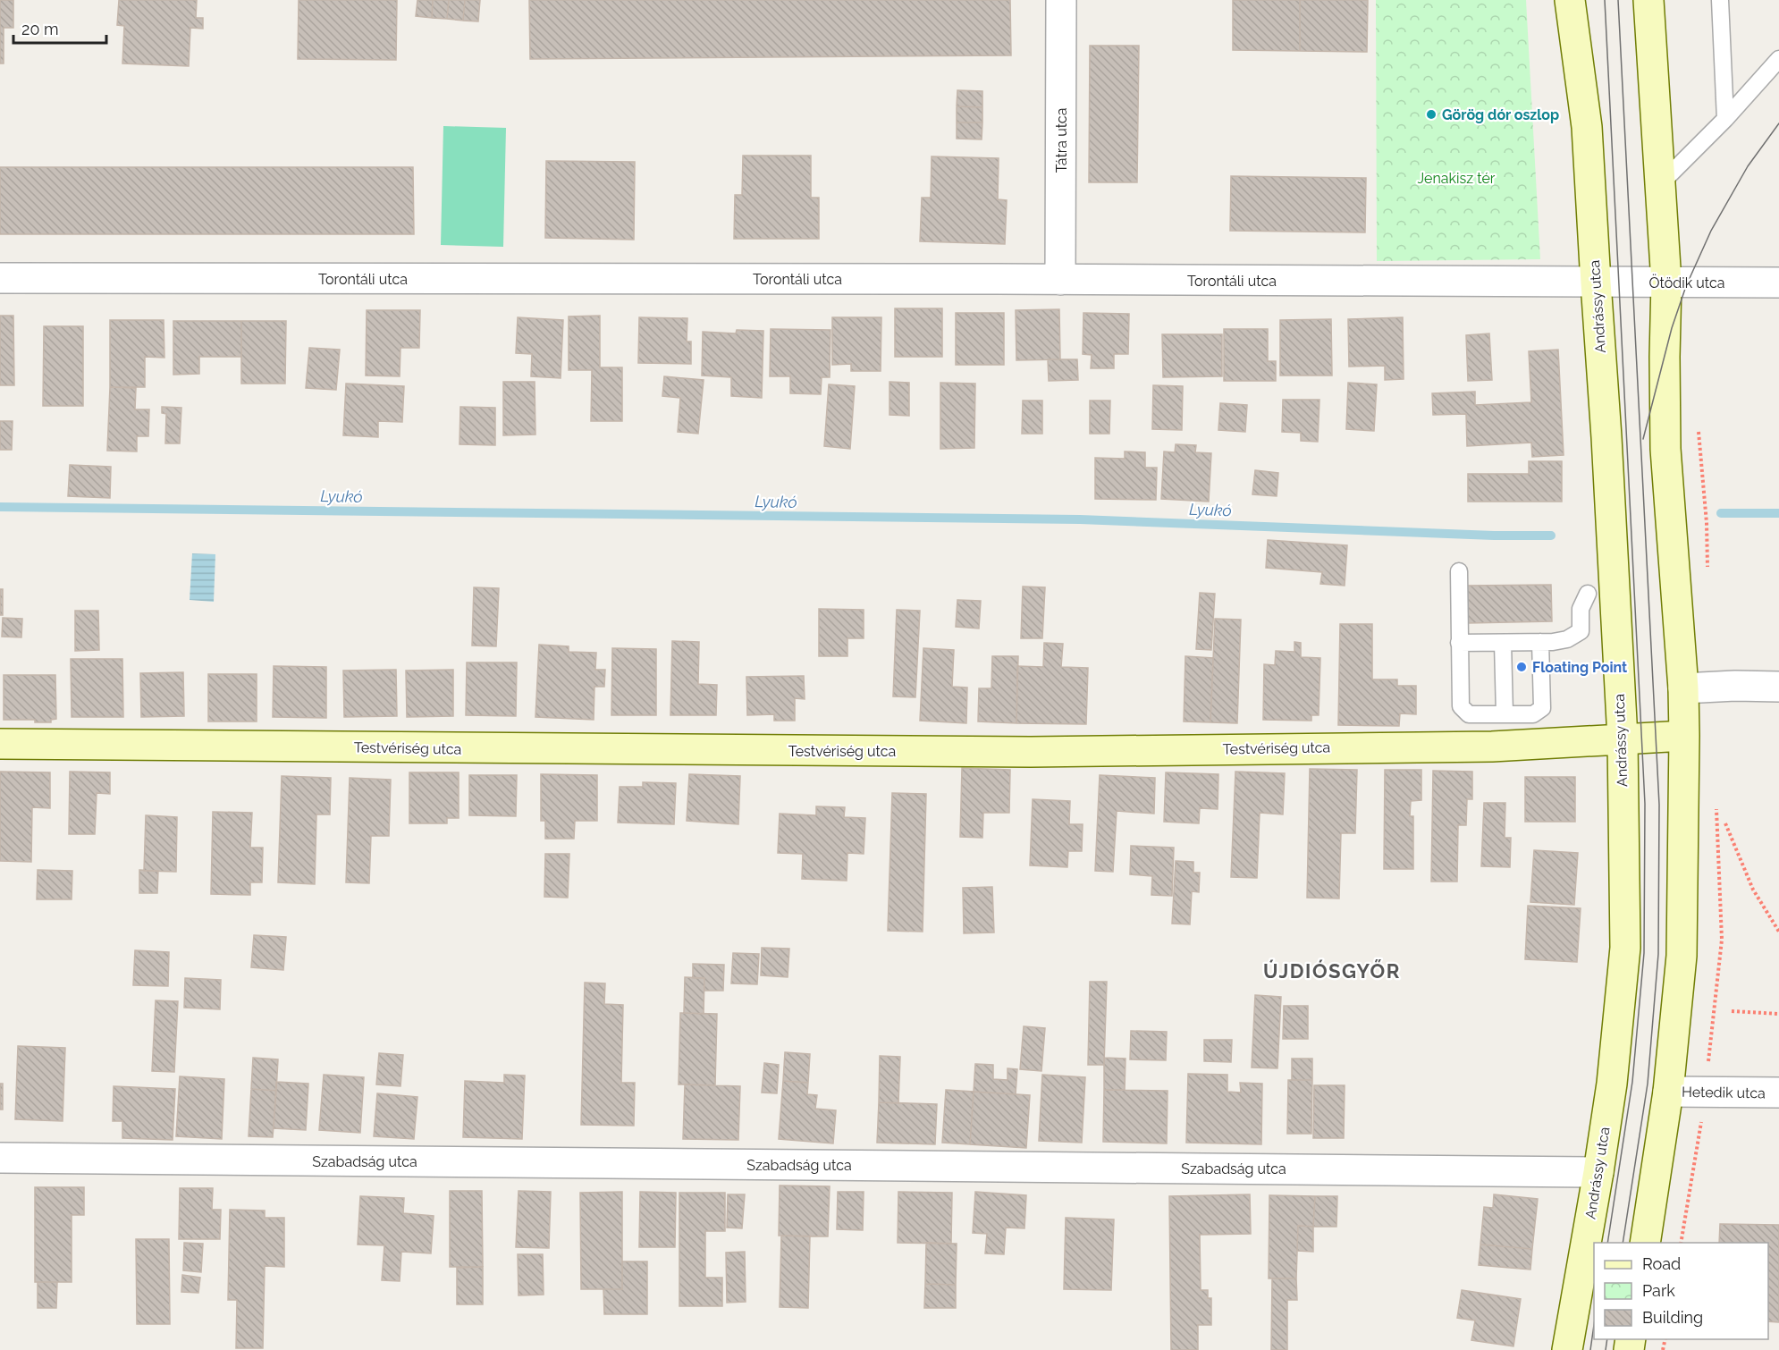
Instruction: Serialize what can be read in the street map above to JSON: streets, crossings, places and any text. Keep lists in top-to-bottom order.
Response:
{
  "streets": {
    "main road": ["Andrássy utca", "Testvériség utca"],
    "street": [
      "Tátra utca",
      "Torontáli utca",
      "Ötödik utca",
      "Hetedik utca",
      "Szabadság utca"
    ]
  },
  "crossings": [
    ["Tátra utca", "Torontáli utca"],
    ["Torontáli utca", "Ötödik utca"],
    ["Torontáli utca", "Andrássy utca"],
    ["Ötödik utca", "Andrássy utca"],
    ["Andrássy utca", "Testvériség utca"],
    ["Andrássy utca", "Szabadság utca"]
  ],
  "districts": ["ÚJDIÓSGYŐR"],
  "water": ["Lyukó"],
  "parks": ["Jenakisz tér"],
  "places": ["Görög dór oszlop", "Floating Point"],
  "legend": ["Road", "Park", "Building"],
  "scale_bar": "20 m"
}
